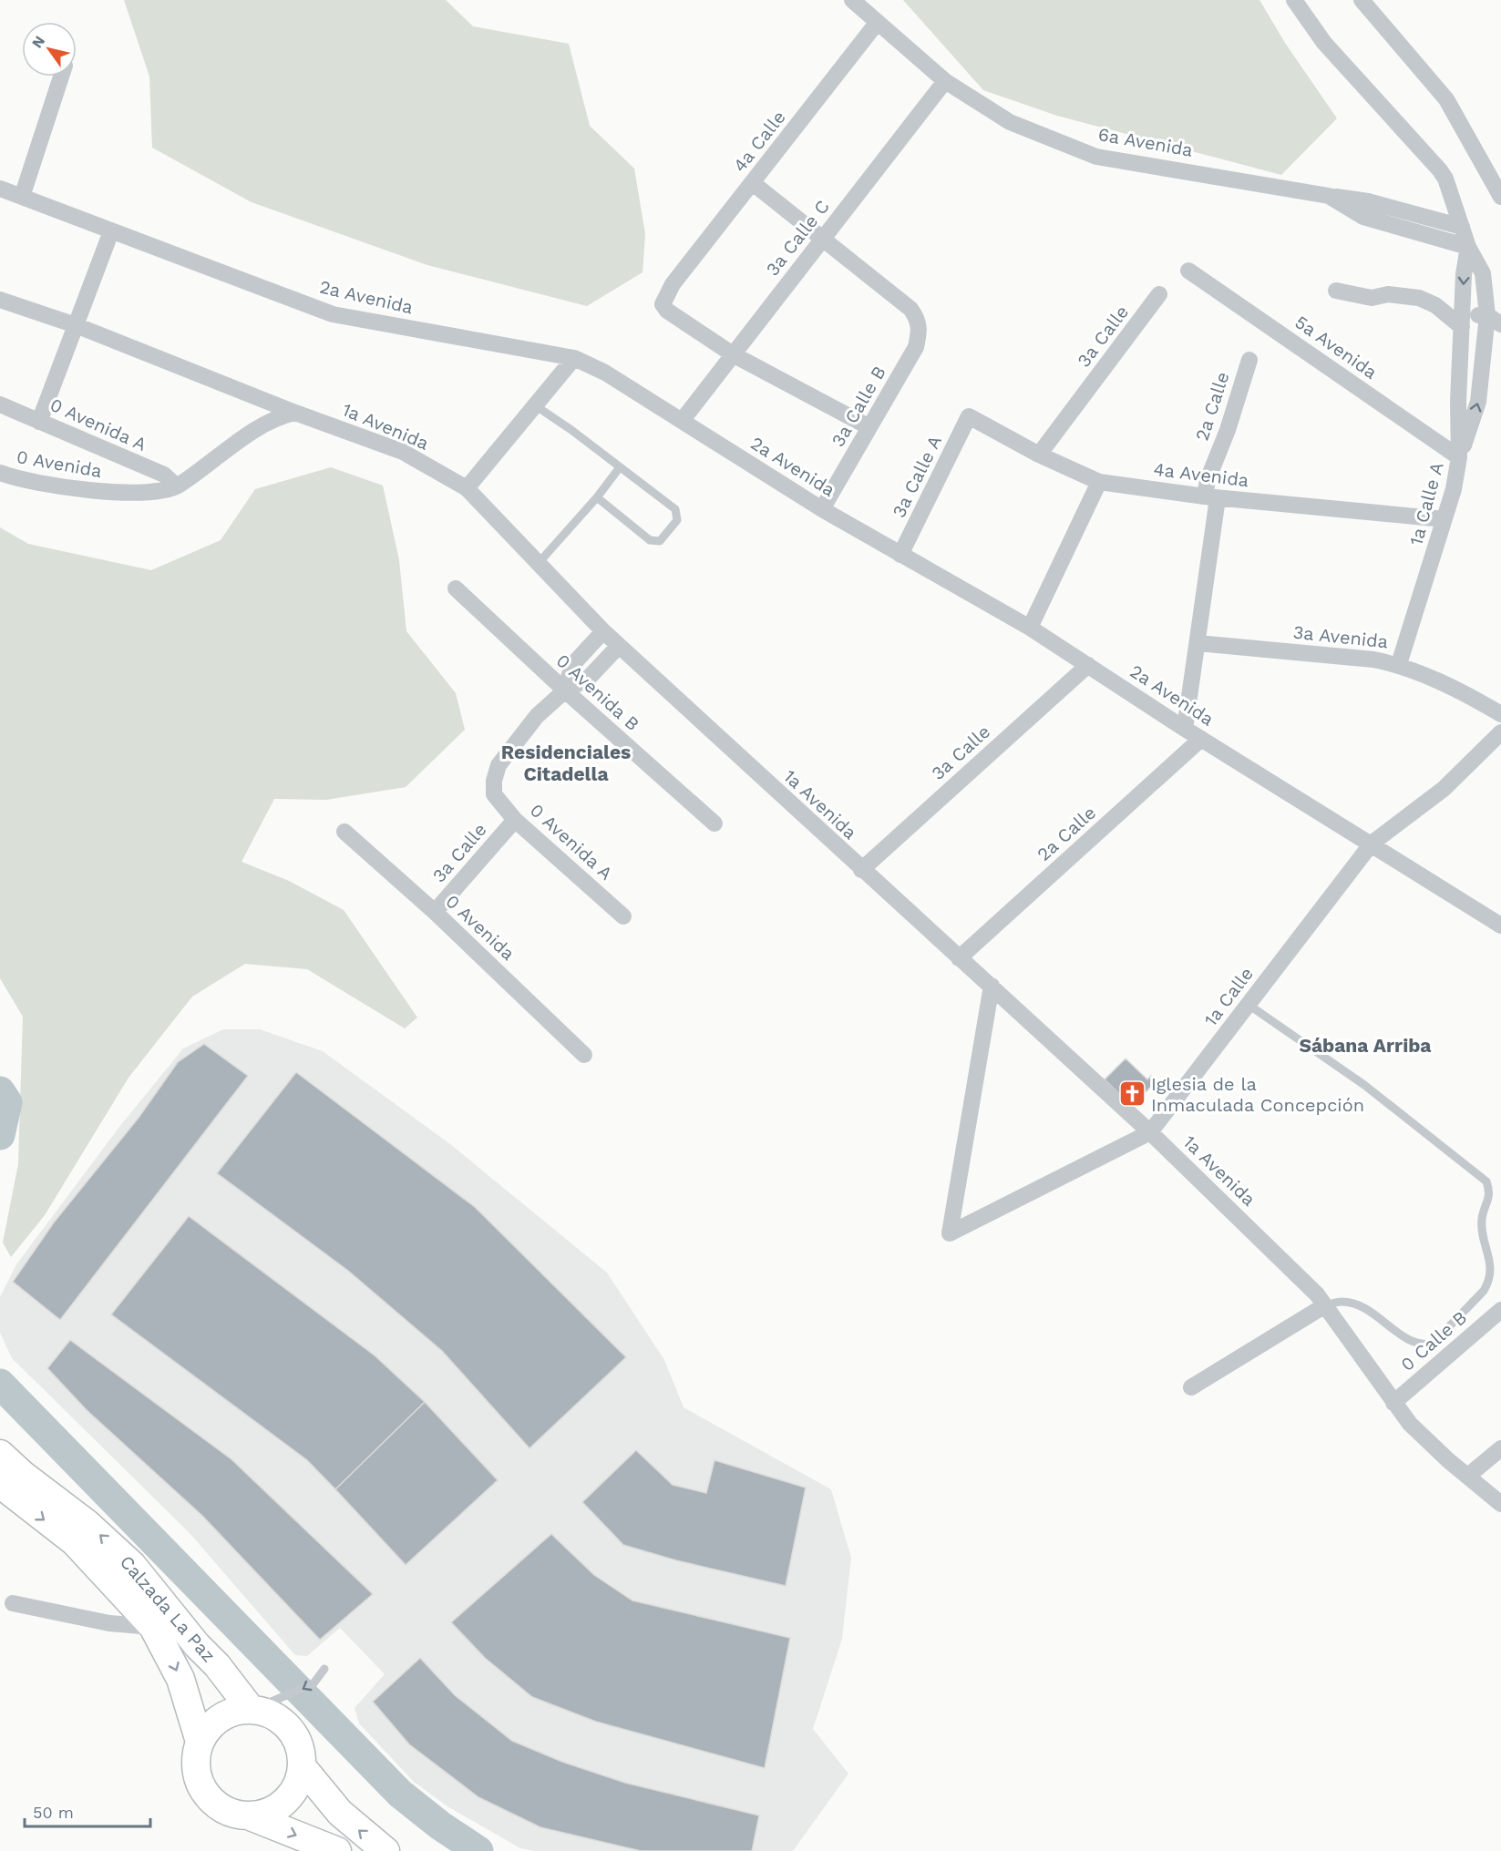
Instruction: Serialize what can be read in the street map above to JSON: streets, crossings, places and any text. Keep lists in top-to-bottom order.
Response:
{
  "streets": {
    "main road": ["Calzada La Paz"],
    "street": [
      "4a Calle",
      "6a Avenida",
      "3a Calle C",
      "2a Avenida",
      "3a Calle",
      "5a Avenida",
      "3a Calle B",
      "2a Calle",
      "0 Avenida A",
      "1a Avenida",
      "0 Avenida",
      "4a Avenida",
      "3a Calle A",
      "1a Calle A",
      "3a Avenida",
      "0 Avenida B",
      "1a Calle",
      "0 Calle B"
    ]
  },
  "crossings": [
    ["4a Calle", "6a Avenida"],
    ["4a Calle", "3a Calle C"],
    ["6a Avenida", "3a Calle C"],
    ["6a Avenida", "1a Calle A"],
    ["3a Calle C", "2a Avenida"],
    ["3a Calle C", "3a Calle B"],
    ["2a Avenida", "3a Calle"],
    ["2a Avenida", "3a Calle B"],
    ["2a Avenida", "2a Calle"],
    ["2a Avenida", "3a Calle A"],
    ["2a Avenida", "1a Calle"],
    ["3a Calle", "0 Avenida A"],
    ["3a Calle", "1a Avenida"],
    ["3a Calle", "0 Avenida"],
    ["3a Calle", "4a Avenida"],
    ["5a Avenida", "1a Calle A"],
    ["2a Calle", "1a Avenida"],
    ["2a Calle", "4a Avenida"],
    ["2a Calle", "3a Avenida"],
    ["0 Avenida A", "0 Avenida"],
    ["0 Avenida A", "0 Avenida B"],
    ["1a Avenida", "1a Calle"],
    ["1a Avenida", "0 Calle B"],
    ["4a Avenida", "3a Calle A"],
    ["4a Avenida", "1a Calle A"],
    ["1a Calle A", "3a Avenida"]
  ],
  "districts": ["Residenciales Citadella", "Sábana Arriba"],
  "places": {
    "church": ["Iglesia de la Inmaculada Concepción"]
  },
  "scale_bar": "50 m",
  "north": "top left"
}
